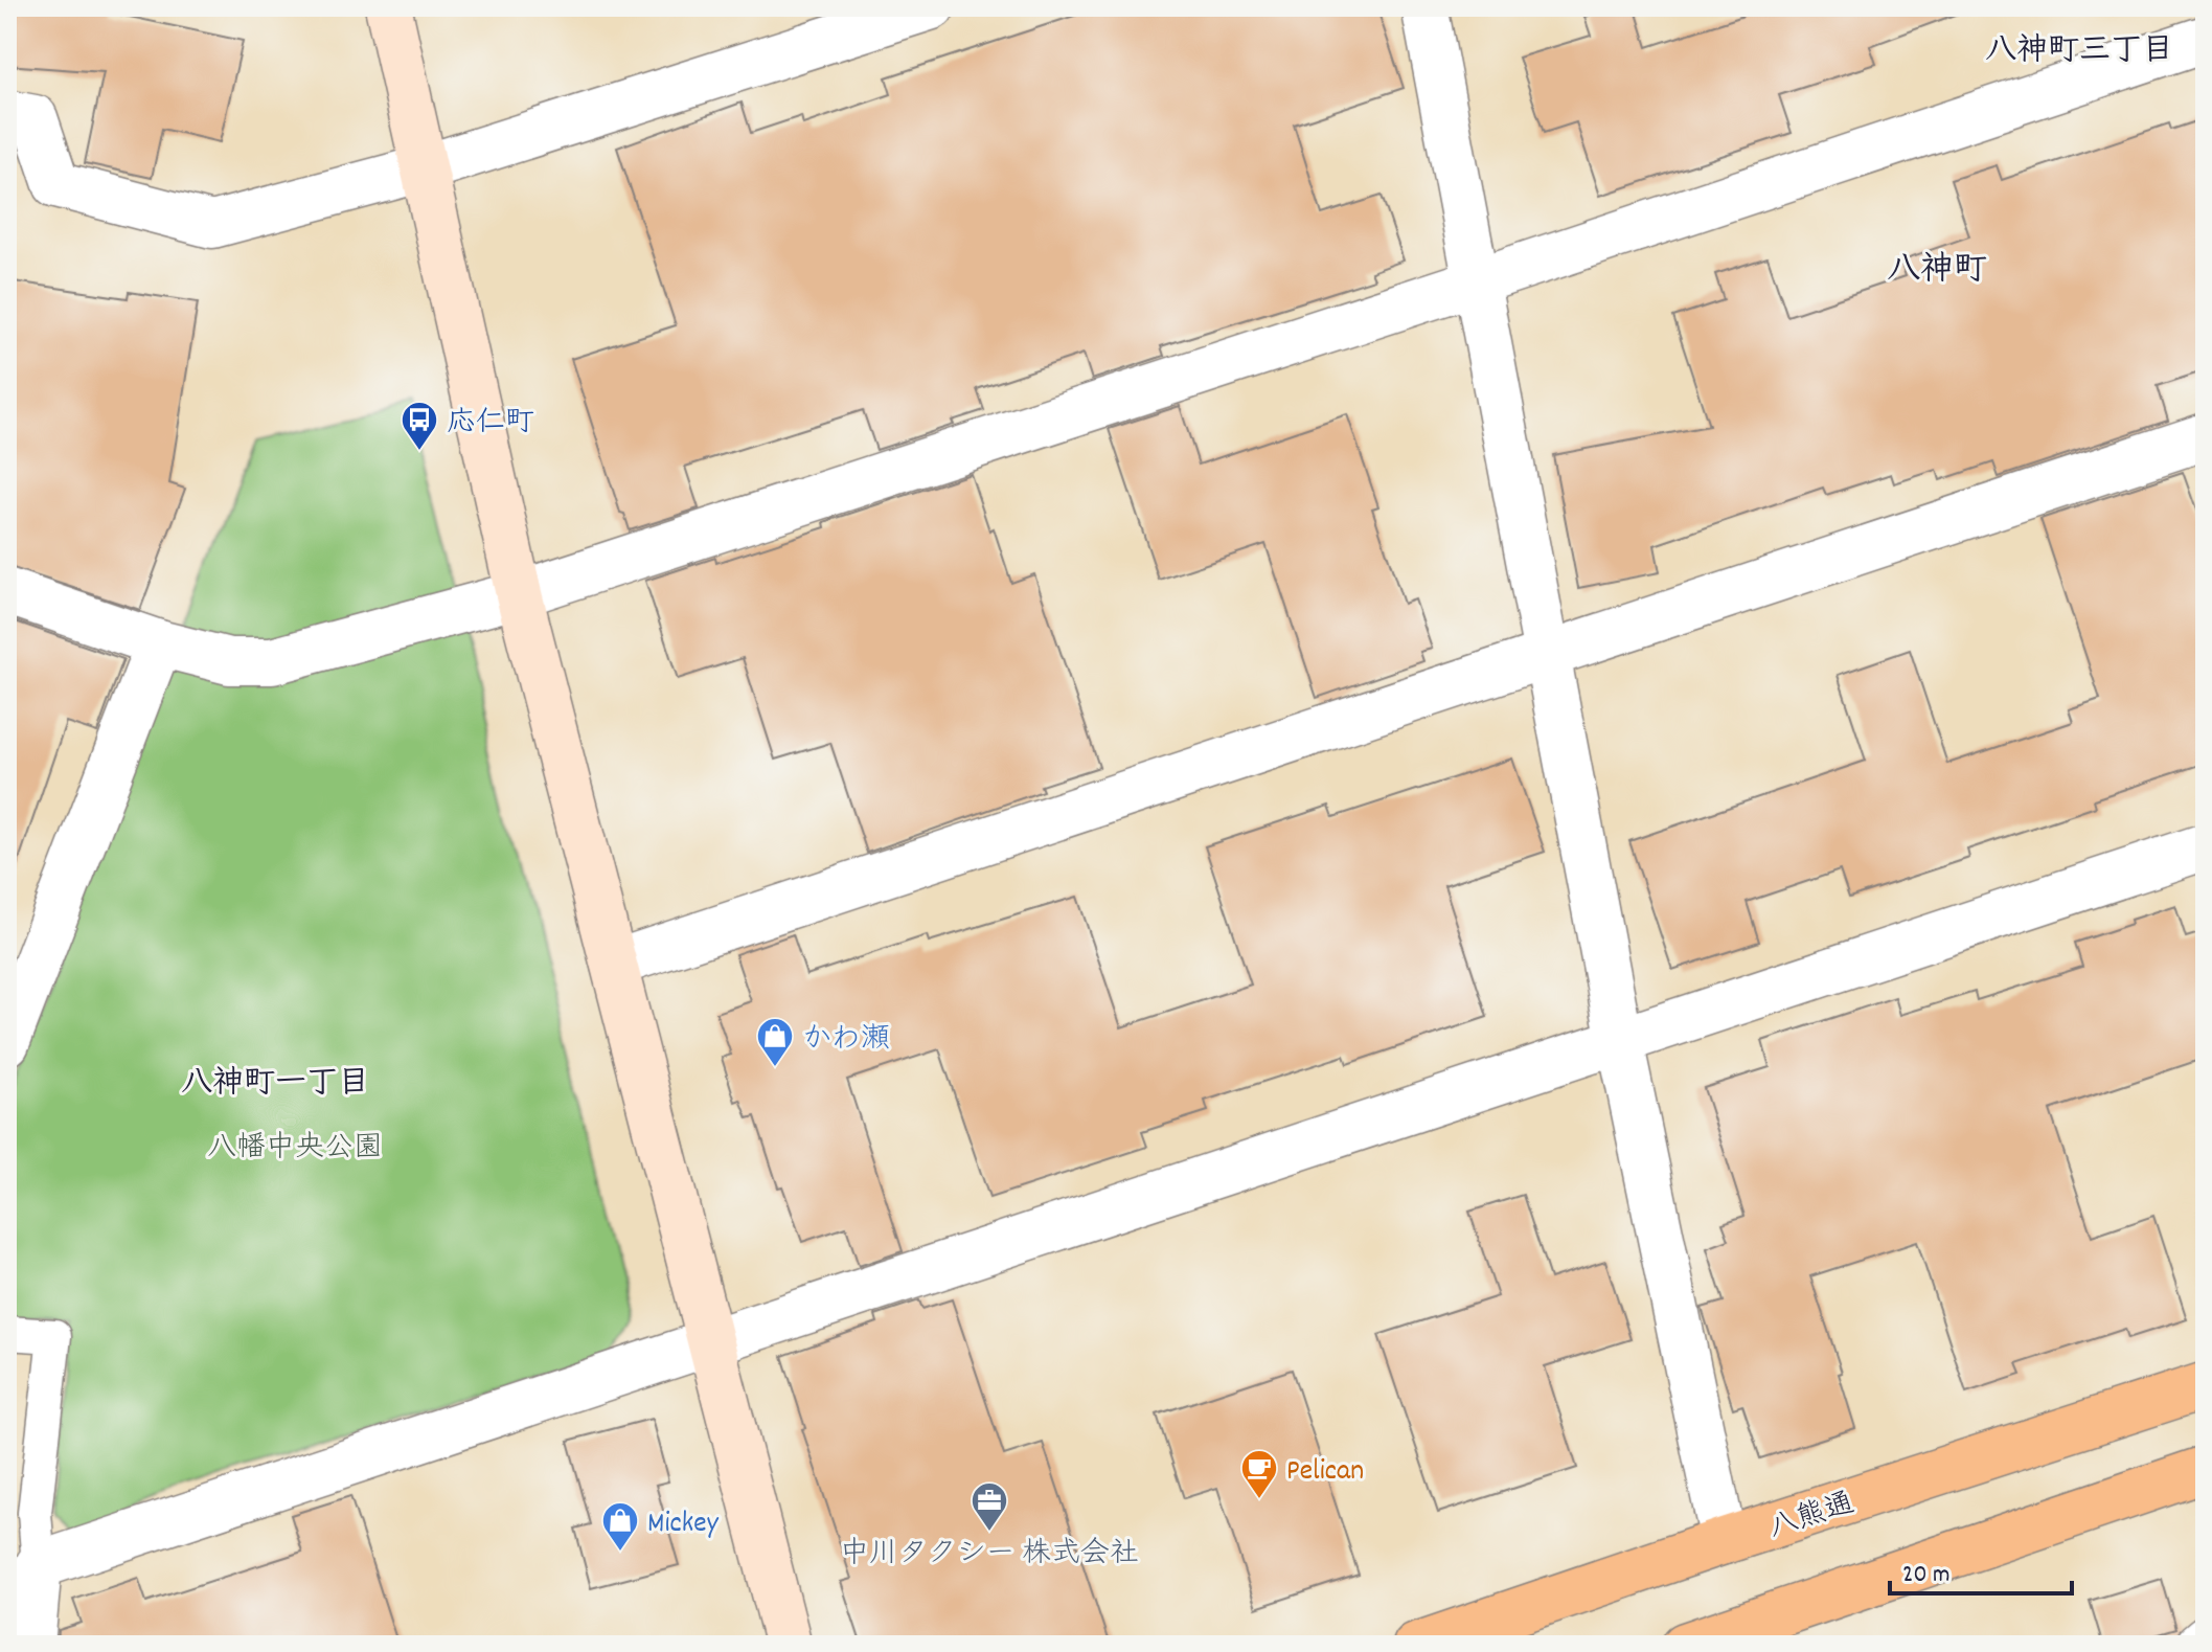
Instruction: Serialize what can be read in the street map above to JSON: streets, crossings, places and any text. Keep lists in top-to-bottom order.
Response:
{
  "streets": {
    "main road": ["八熊通"]
  },
  "districts": ["八神町三丁目", "八神町", "八神町一丁目"],
  "parks": ["八幡中央公園"],
  "places": {
    "bus stop": ["応仁町"],
    "shop": ["かわ瀬", "Mickey"],
    "cafe": ["Pelican"],
    "office": ["中川タクシー 株式会社"]
  },
  "scale_bar": "20 m"
}
